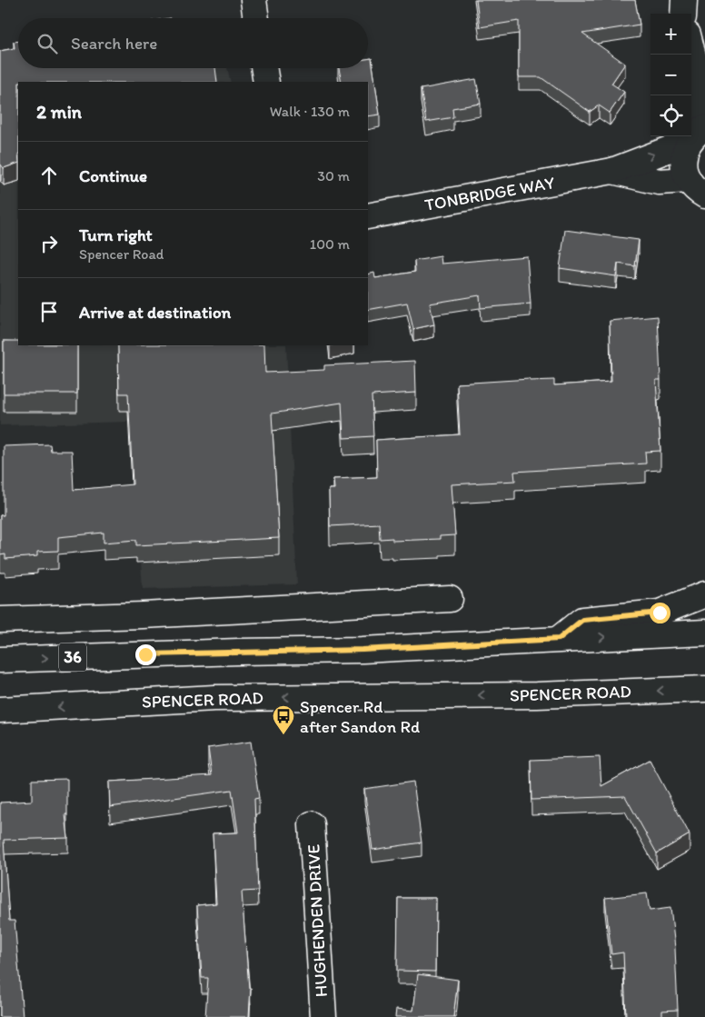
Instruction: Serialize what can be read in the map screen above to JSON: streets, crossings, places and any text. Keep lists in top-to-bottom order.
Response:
{
  "streets": {
    "main road": [
      "TONBRIDGE WAY",
      "36",
      "SPENCER ROAD",
      "HUGHENDEN DRIVE"
    ]
  },
  "places": {
    "bus stop": ["Spencer Rd after Sandon Rd"]
  },
  "page": {
    "map_buttons": ["+", "−"],
    "search": "Search here",
    "heading": ["2 min", "Walk · 130 m"],
    "list": [
      ["Continue", "30 m"],
      ["Turn right", "Spencer Road", "100 m"],
      "Arrive at destination"
    ]
  }
}
